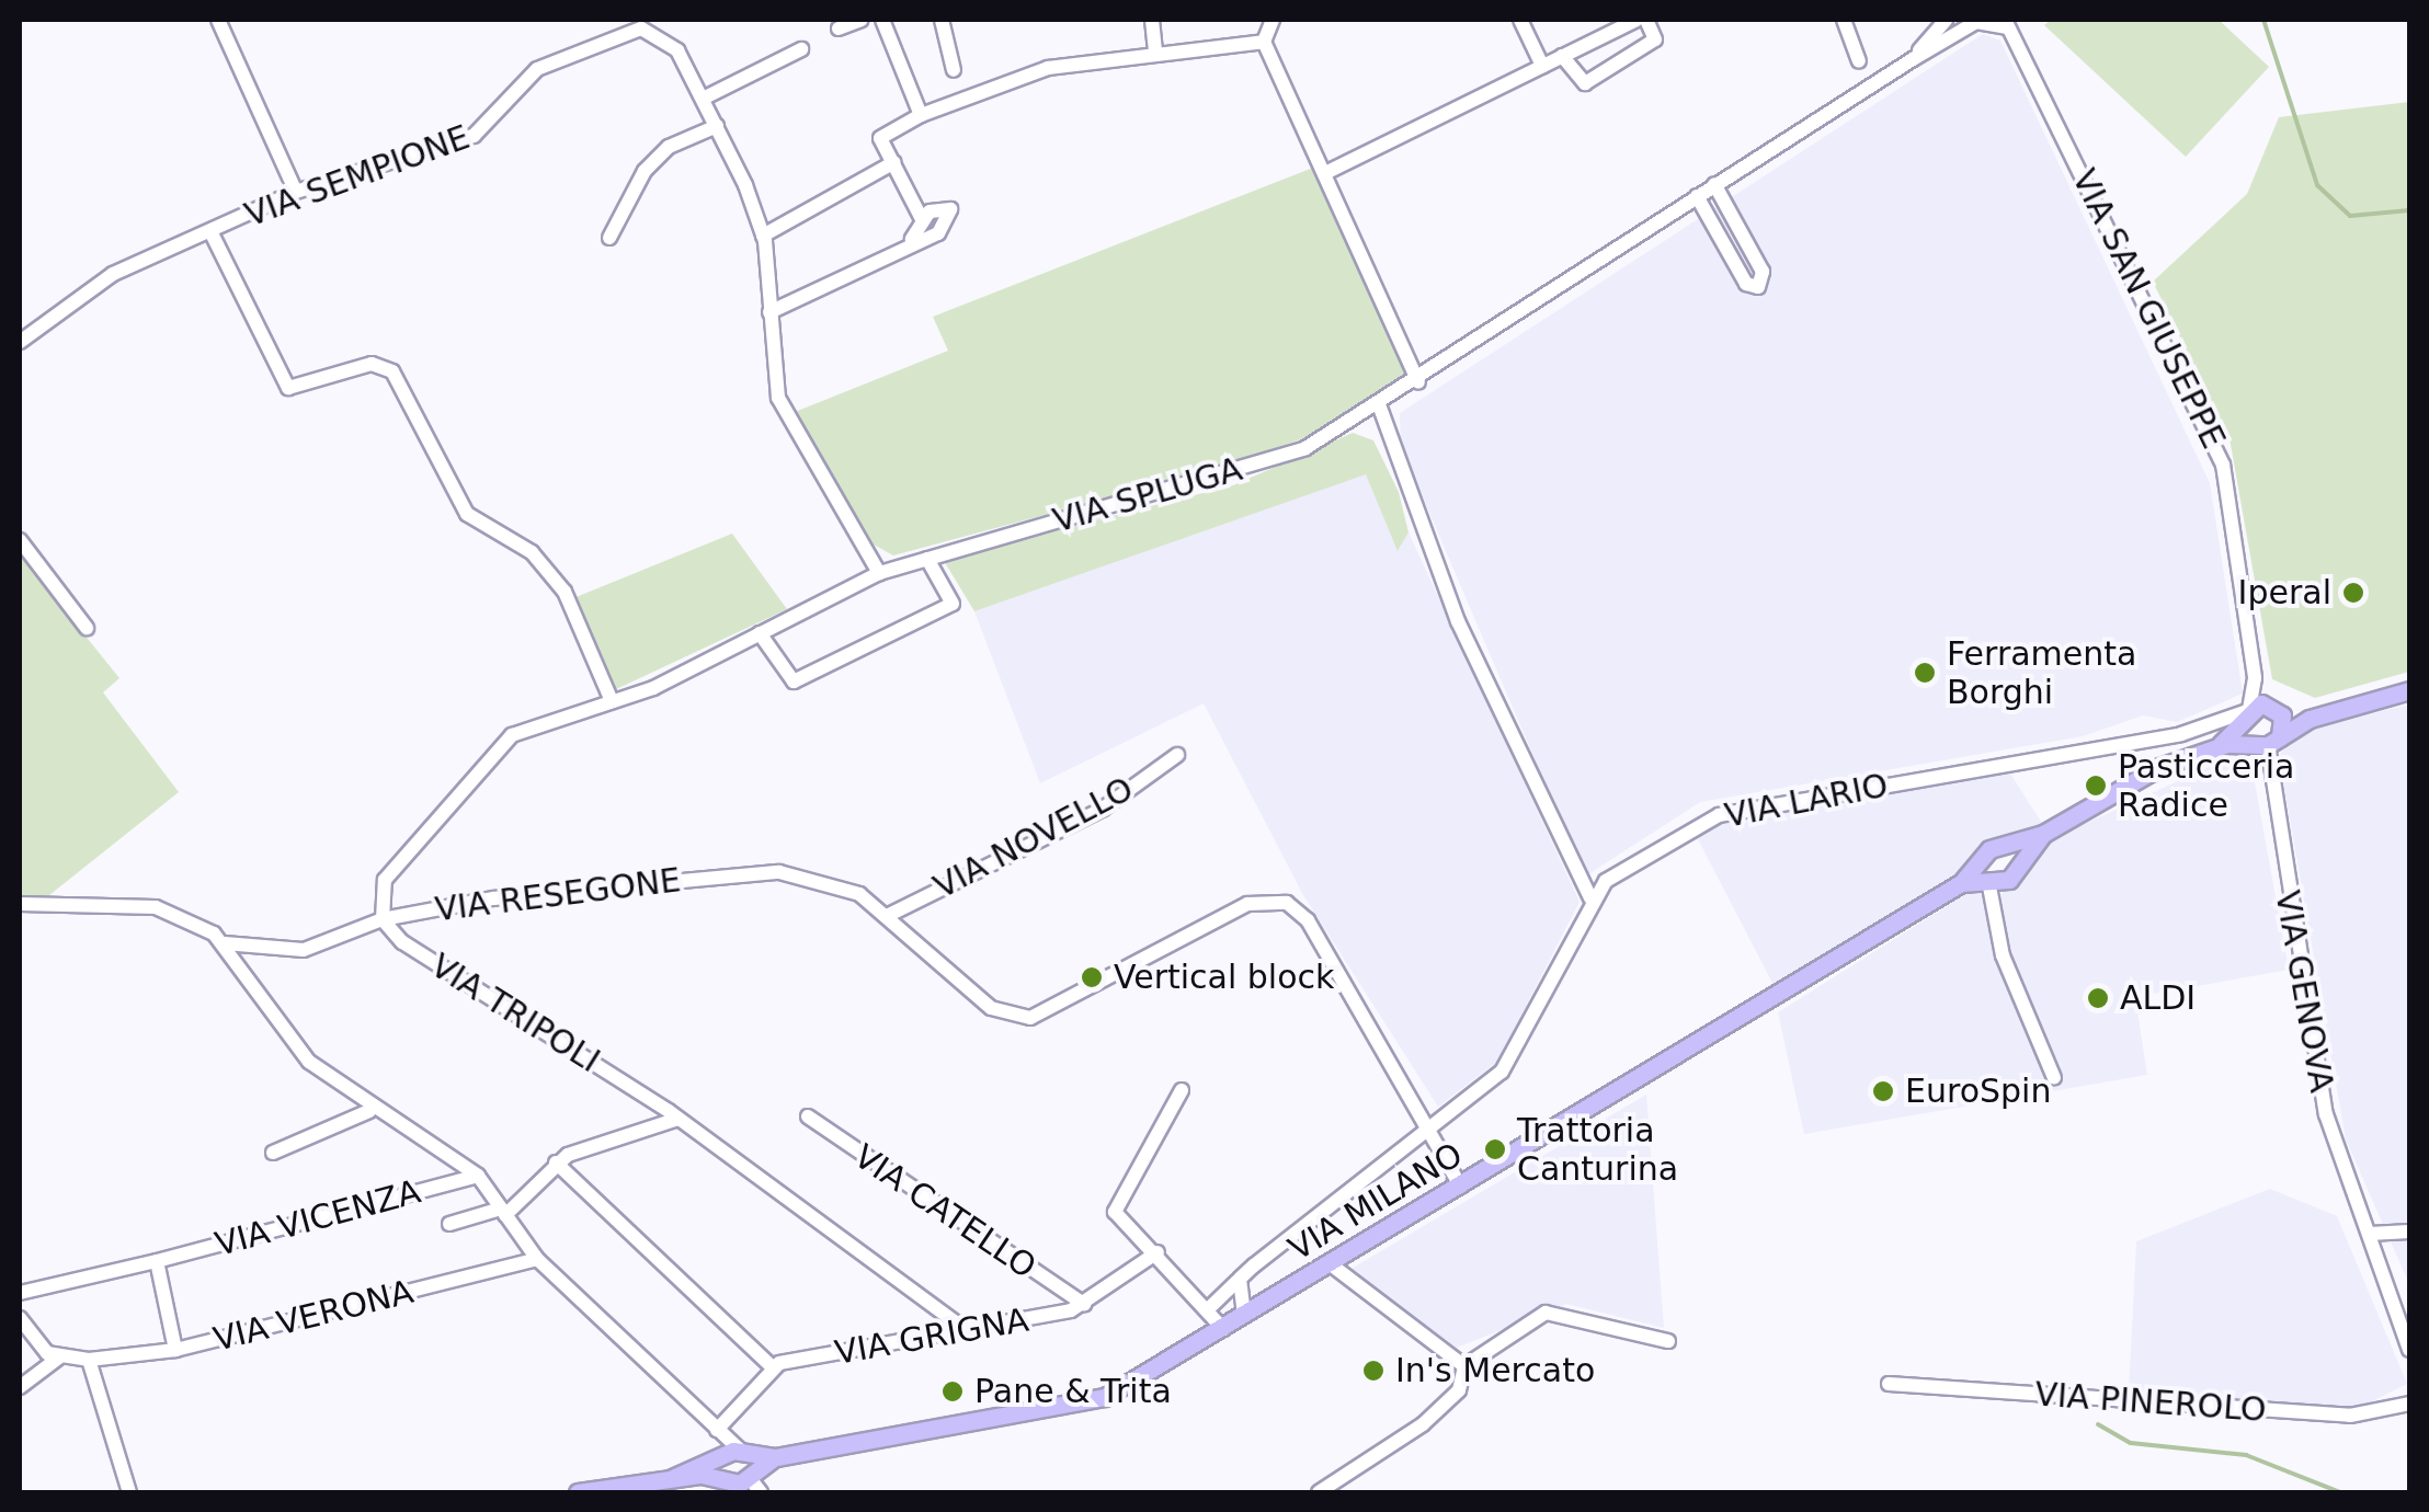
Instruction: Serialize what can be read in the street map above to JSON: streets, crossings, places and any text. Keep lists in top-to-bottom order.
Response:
{
  "streets": {
    "main road": ["VIA MILANO"],
    "street": [
      "VIA SEMPIONE",
      "VIA SAN GIUSEPPE",
      "VIA SPLUGA",
      "VIA LARIO",
      "VIA NOVELLO",
      "VIA RESEGONE",
      "VIA GENOVA",
      "VIA TRIPOLI",
      "VIA CATELLO",
      "VIA VICENZA",
      "VIA VERONA",
      "VIA GRIGNA",
      "VIA PINEROLO"
    ]
  },
  "crossings": [
    ["VIA SEMPIONE", "VIA SPLUGA"],
    ["VIA SAN GIUSEPPE", "VIA SPLUGA"],
    ["VIA SAN GIUSEPPE", "VIA LARIO"],
    ["VIA SPLUGA", "VIA RESEGONE"],
    ["VIA SPLUGA", "VIA TRIPOLI"],
    ["VIA NOVELLO", "VIA RESEGONE"],
    ["VIA RESEGONE", "VIA TRIPOLI"],
    ["VIA RESEGONE", "VIA MILANO"],
    ["VIA TRIPOLI", "VIA GRIGNA"],
    ["VIA CATELLO", "VIA GRIGNA"]
  ],
  "places": [
    "Iperal",
    "Ferramenta Borghi",
    "Pasticceria Radice",
    "Vertical block",
    "ALDI",
    "EuroSpin",
    "Trattoria Canturina",
    "In's Mercato",
    "Pane & Trita"
  ]
}
